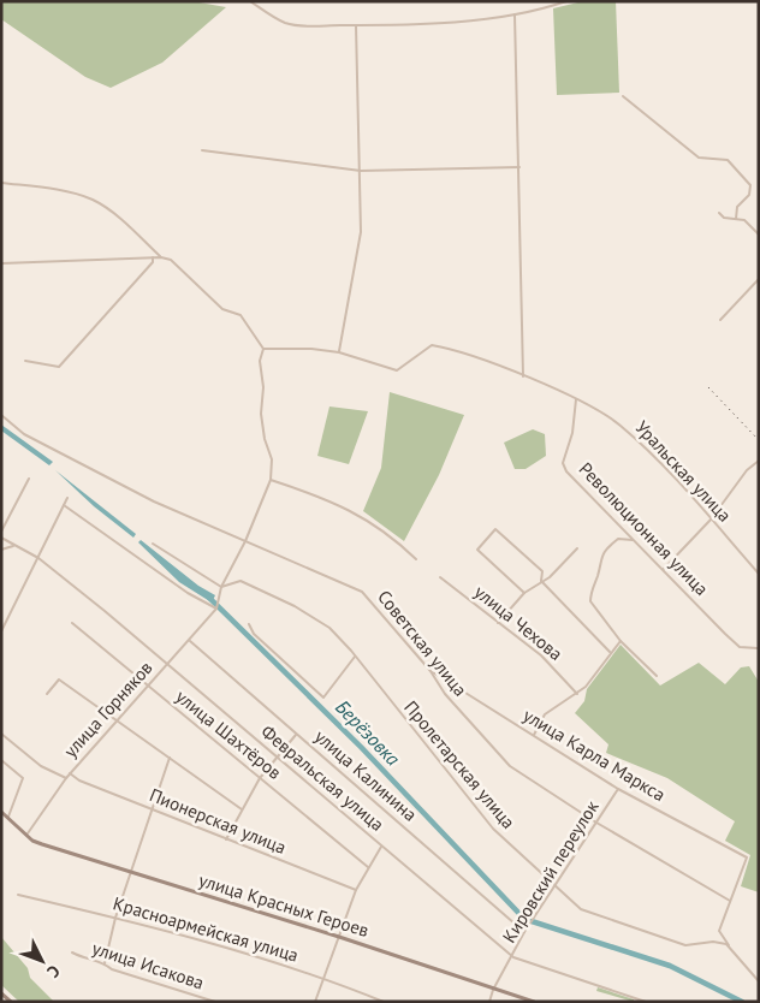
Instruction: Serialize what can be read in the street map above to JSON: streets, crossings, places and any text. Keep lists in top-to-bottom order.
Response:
{
  "streets": {
    "main road": ["улица Красных Героев"],
    "street": [
      "Уральская улица",
      "Революционная улица",
      "улица Чехова",
      "Советская улица",
      "улица Горняков",
      "улица Шахтёров",
      "улица Карла Маркса",
      "Пролетарская улица",
      "улица Калинина",
      "Февральская улица",
      "Пионерская улица",
      "Кировский переулок",
      "Красноармейская улица",
      "улица Исакова"
    ]
  },
  "crossings": [
    ["Уральская улица", "Революционная улица"],
    ["Советская улица", "улица Карла Маркса"],
    ["Советская улица", "Кировский переулок"],
    ["улица Горняков", "улица Шахтёров"],
    ["улица Горняков", "улица Калинина"],
    ["улица Горняков", "Февральская улица"],
    ["улица Горняков", "Пионерская улица"],
    ["улица Горняков", "улица Красных Героев"],
    ["улица Карла Маркса", "Кировский переулок"],
    ["Пролетарская улица", "Кировский переулок"],
    ["улица Калинина", "Кировский переулок"],
    ["Февральская улица", "Кировский переулок"],
    ["Кировский переулок", "улица Красных Героев"]
  ],
  "water": ["Берёзовка"],
  "north": "bottom right"
}
